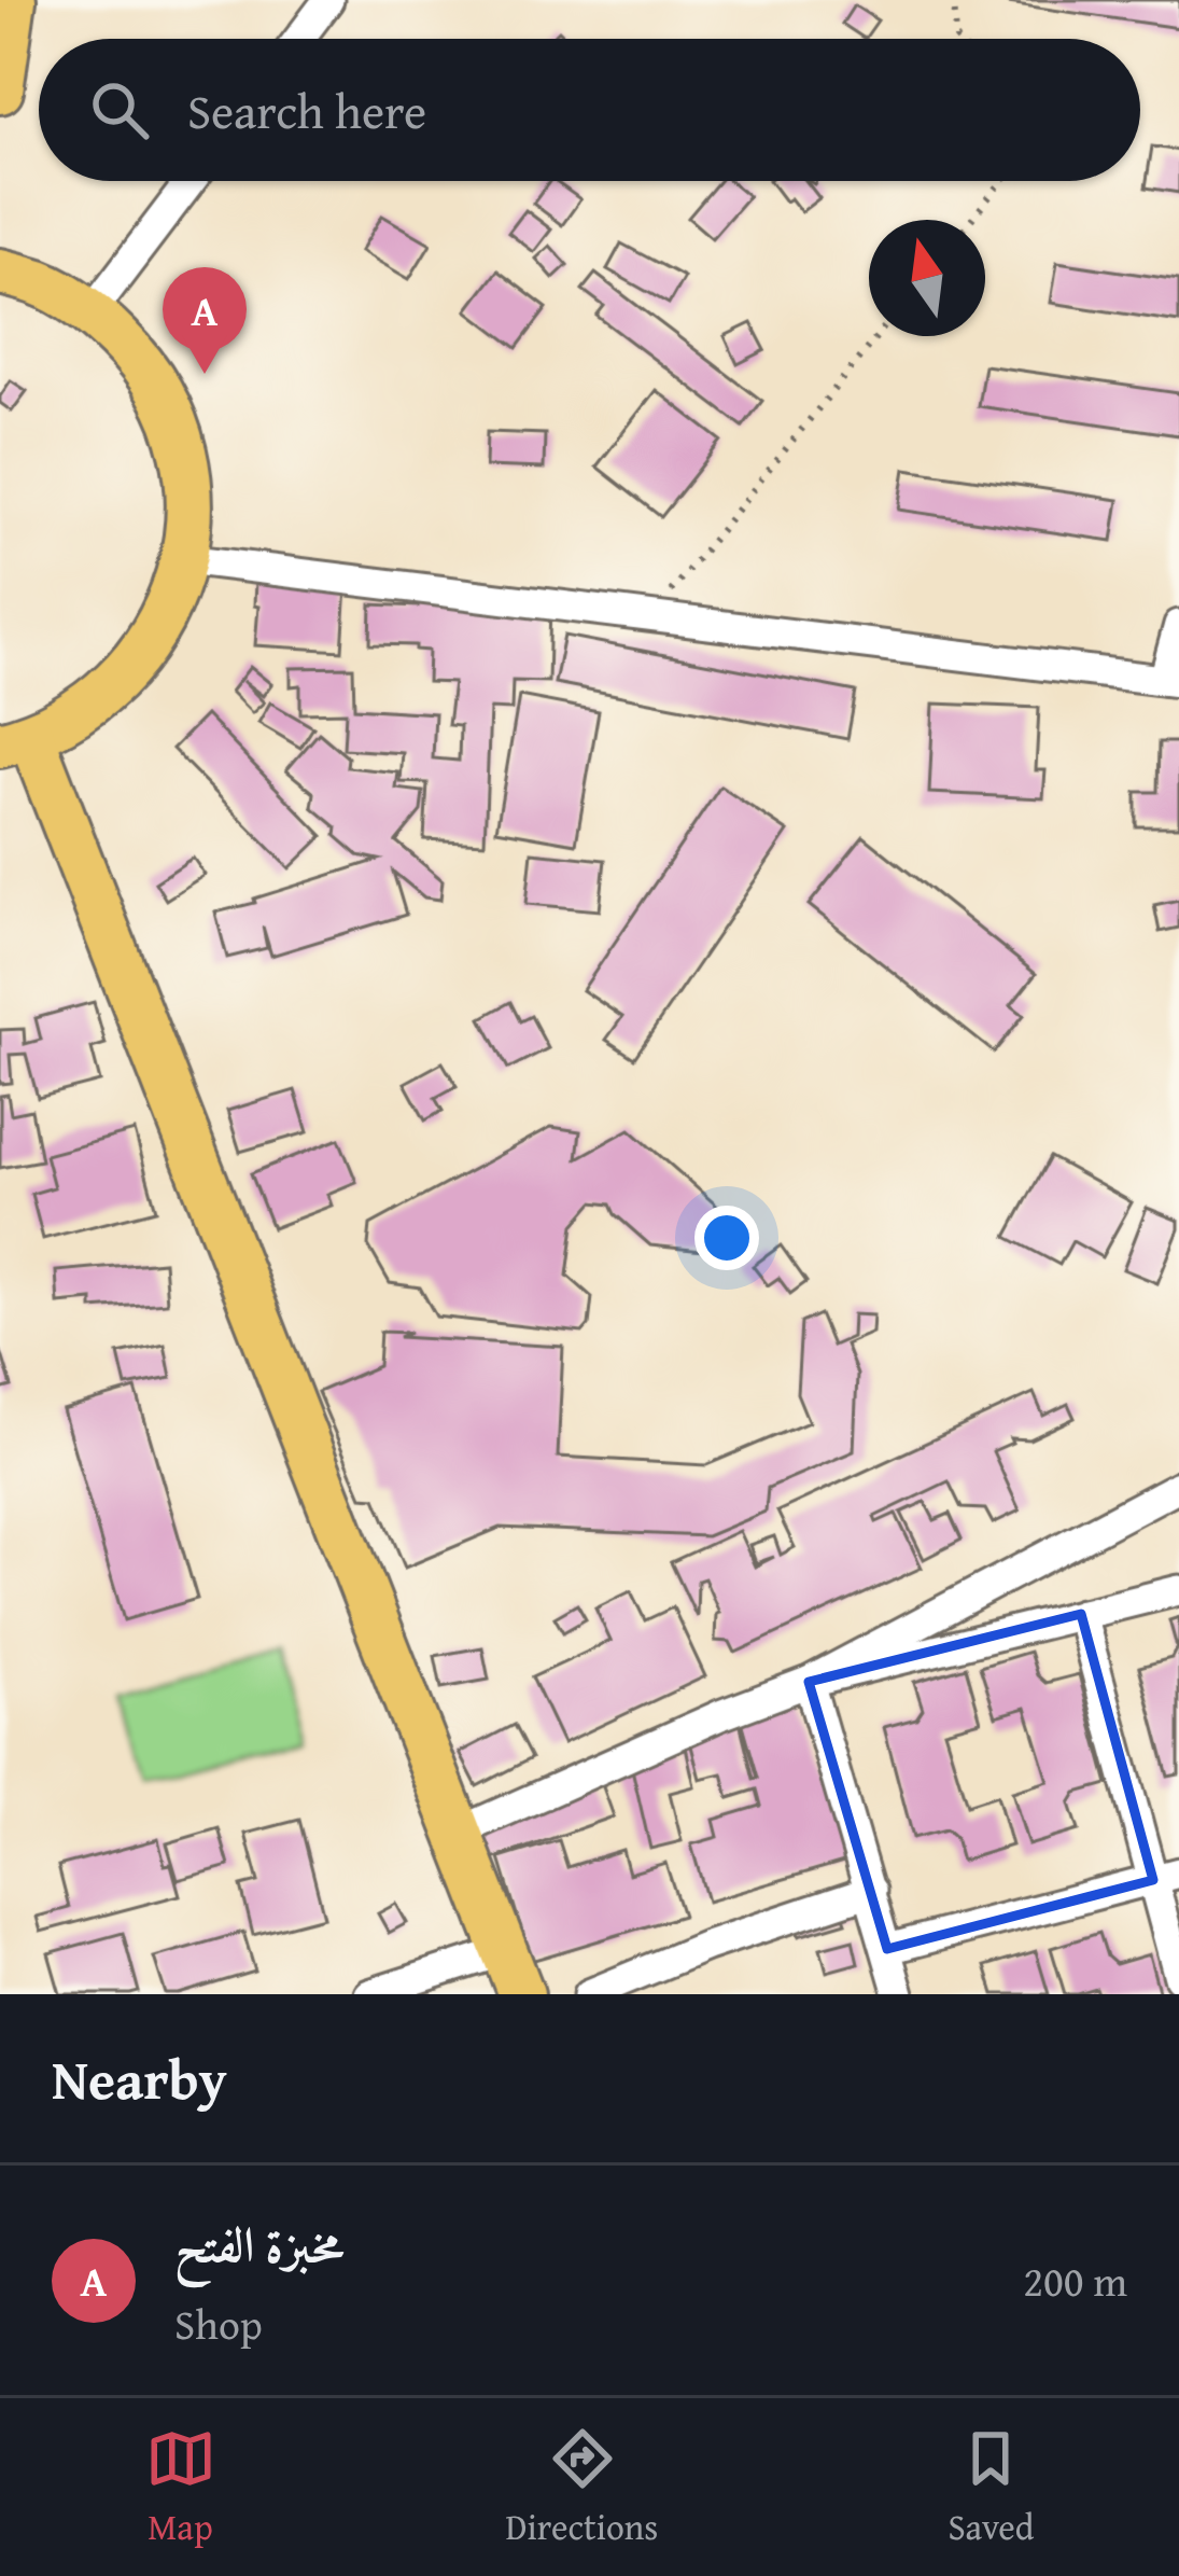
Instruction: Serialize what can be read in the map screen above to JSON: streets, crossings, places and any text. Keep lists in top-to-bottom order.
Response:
{
  "north": "top",
  "page": {
    "search": "Search here",
    "pins": "A",
    "heading": "Nearby",
    "list": [
      {
        "mark": "A",
        "name": "مخبزة الفتح",
        "note": "Shop",
        "value": "200 m"
      }
    ],
    "nav": ["Map", "Directions", "Saved"]
  }
}
